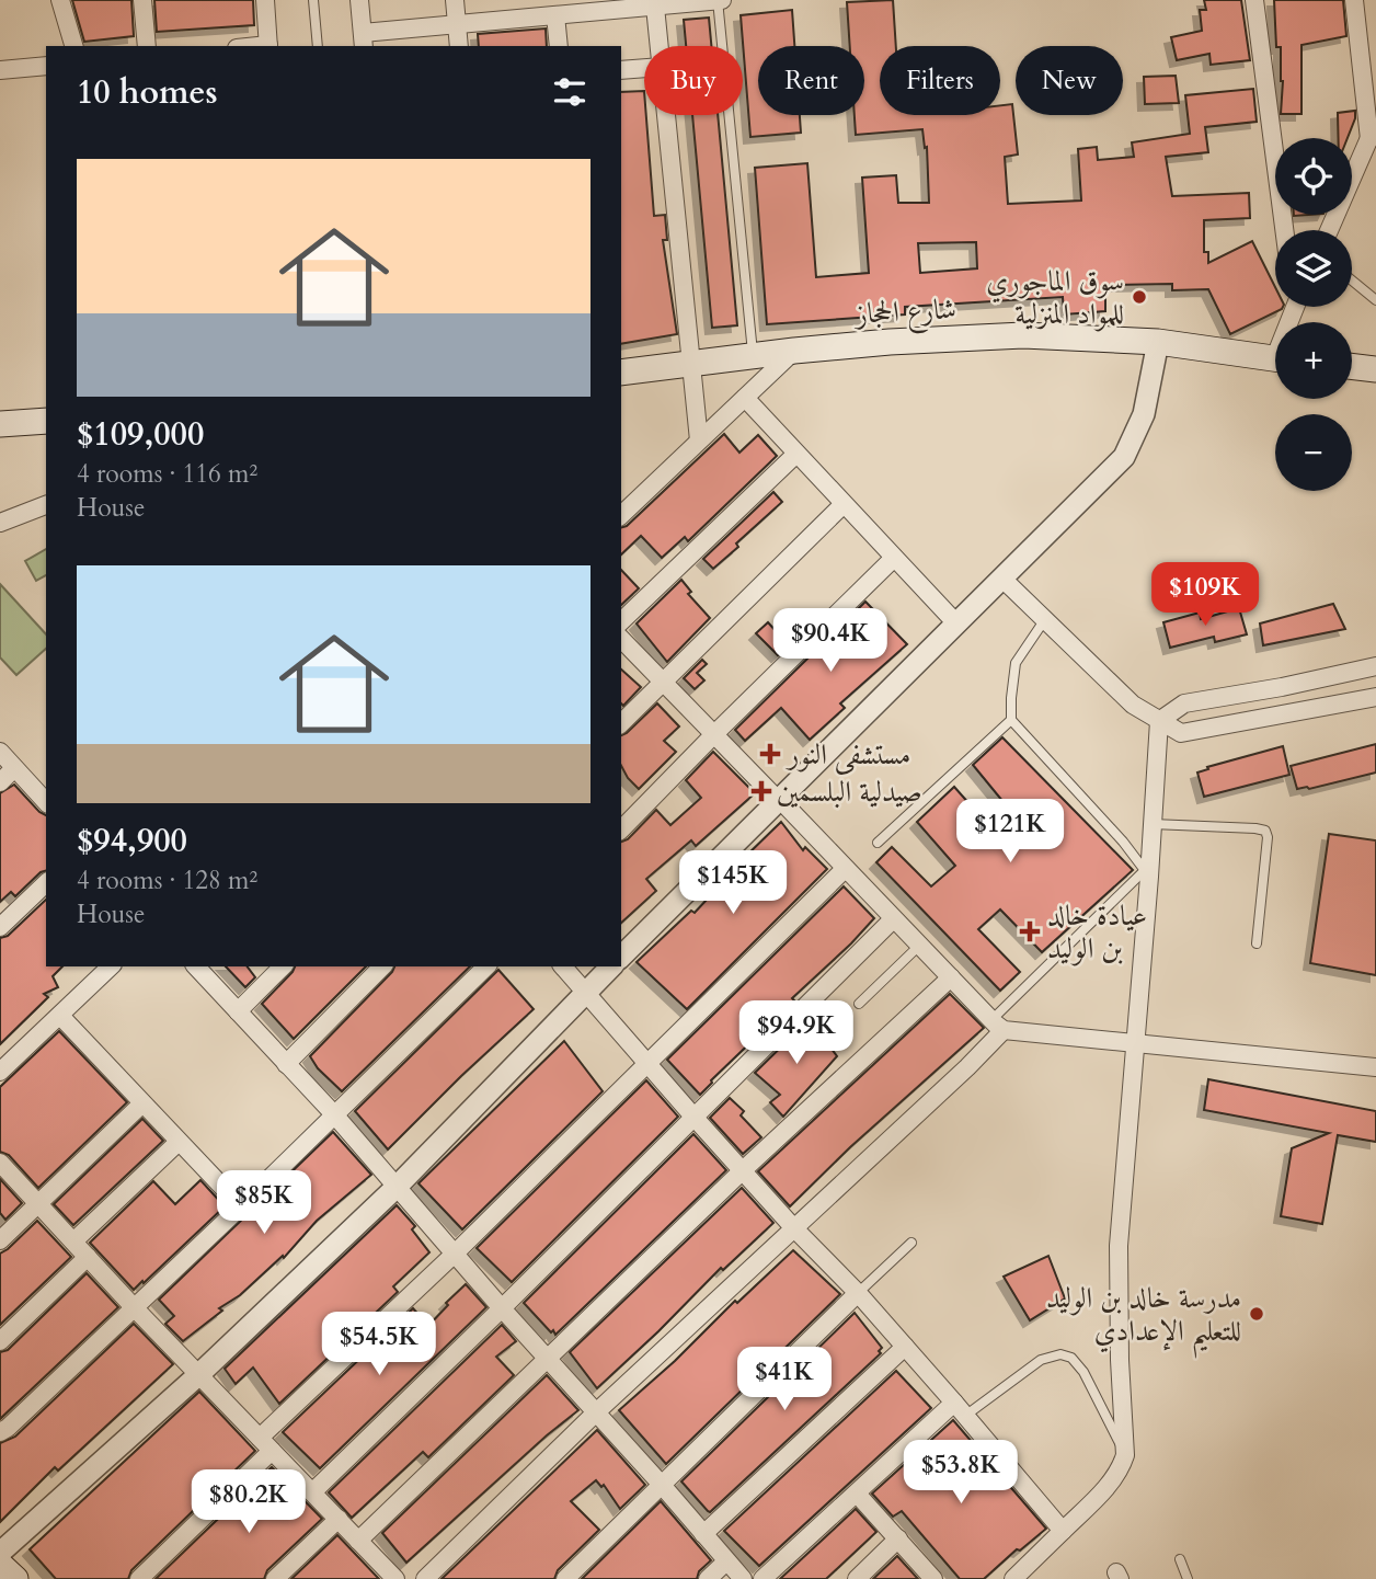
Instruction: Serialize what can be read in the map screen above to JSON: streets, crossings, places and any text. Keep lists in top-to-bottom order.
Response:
{
  "streets": {
    "main road": ["شارع الحجاز"]
  },
  "places": {
    "other": ["سوق الماجوري للمواد المنزلية", "مدرسة خالد بن الوليد للتعليم الإعدادي"],
    "health": ["مستشفى النور", "صيدلية البلسمين", "عيادة خالد بن الوليد"]
  },
  "page": {
    "chip": [
      "Buy",
      "Rent",
      "Filters",
      "New"
    ],
    "heading": "10 homes",
    "map_buttons": ["+", "−"],
    "list": [
      {
        "name": "$109,000",
        "note": "4 rooms · 116 m² · House"
      },
      {
        "name": "$94,900",
        "note": "4 rooms · 128 m² · House"
      }
    ],
    "price": [
      "$109K",
      "$90.4K",
      "$121K",
      "$145K",
      "$94.9K",
      "$85K",
      "$54.5K",
      "$41K",
      "$53.8K",
      "$80.2K"
    ]
  }
}
